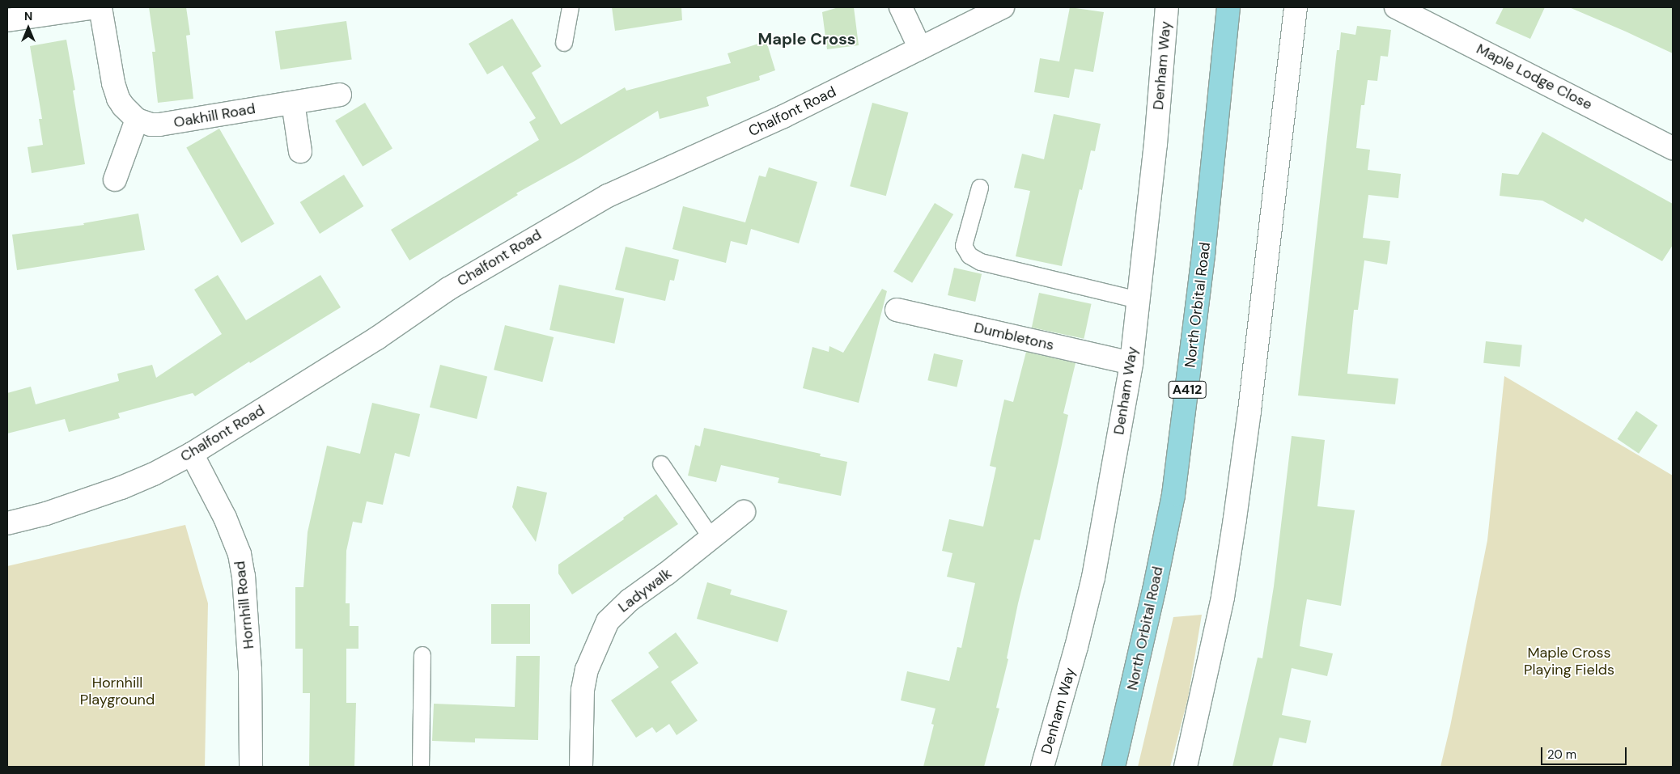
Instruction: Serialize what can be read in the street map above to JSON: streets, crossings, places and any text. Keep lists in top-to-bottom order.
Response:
{
  "streets": {
    "main road": ["North Orbital Road", "A412"],
    "street": [
      "Denham Way",
      "Maple Lodge Close",
      "Chalfont Road",
      "Oakhill Road",
      "Dumbletons",
      "Ladywalk",
      "Hornhill Road"
    ]
  },
  "crossings": [
    ["Denham Way", "Dumbletons"],
    ["Chalfont Road", "Hornhill Road"]
  ],
  "districts": ["Maple Cross"],
  "parks": ["Maple Cross Playing Fields", "Hornhill Playground"],
  "scale_bar": "20 m",
  "north": "top"
}
